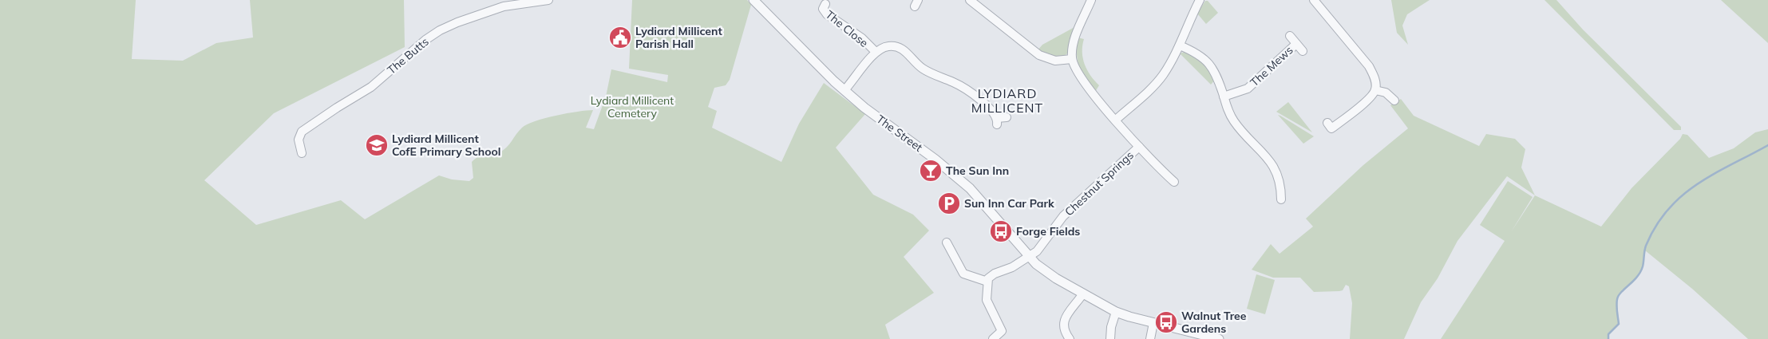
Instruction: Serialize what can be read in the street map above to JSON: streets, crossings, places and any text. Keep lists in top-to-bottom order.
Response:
{
  "streets": {
    "street": [
      "The Close",
      "The Butts",
      "The Mews",
      "The Street",
      "Chestnut Springs"
    ]
  },
  "crossings": [
    ["The Close", "The Street"],
    ["The Street", "Chestnut Springs"]
  ],
  "districts": ["LYDIARD MILLICENT"],
  "parks": ["Lydiard Millicent Cemetery"],
  "places": {
    "public building": ["Lydiard Millicent Parish Hall"],
    "school or university": ["Lydiard Millicent CofE Primary School"],
    "bar": ["The Sun Inn"],
    "parking": ["Sun Inn Car Park"],
    "bus stop": ["Forge Fields", "Walnut Tree Gardens"]
  }
}
